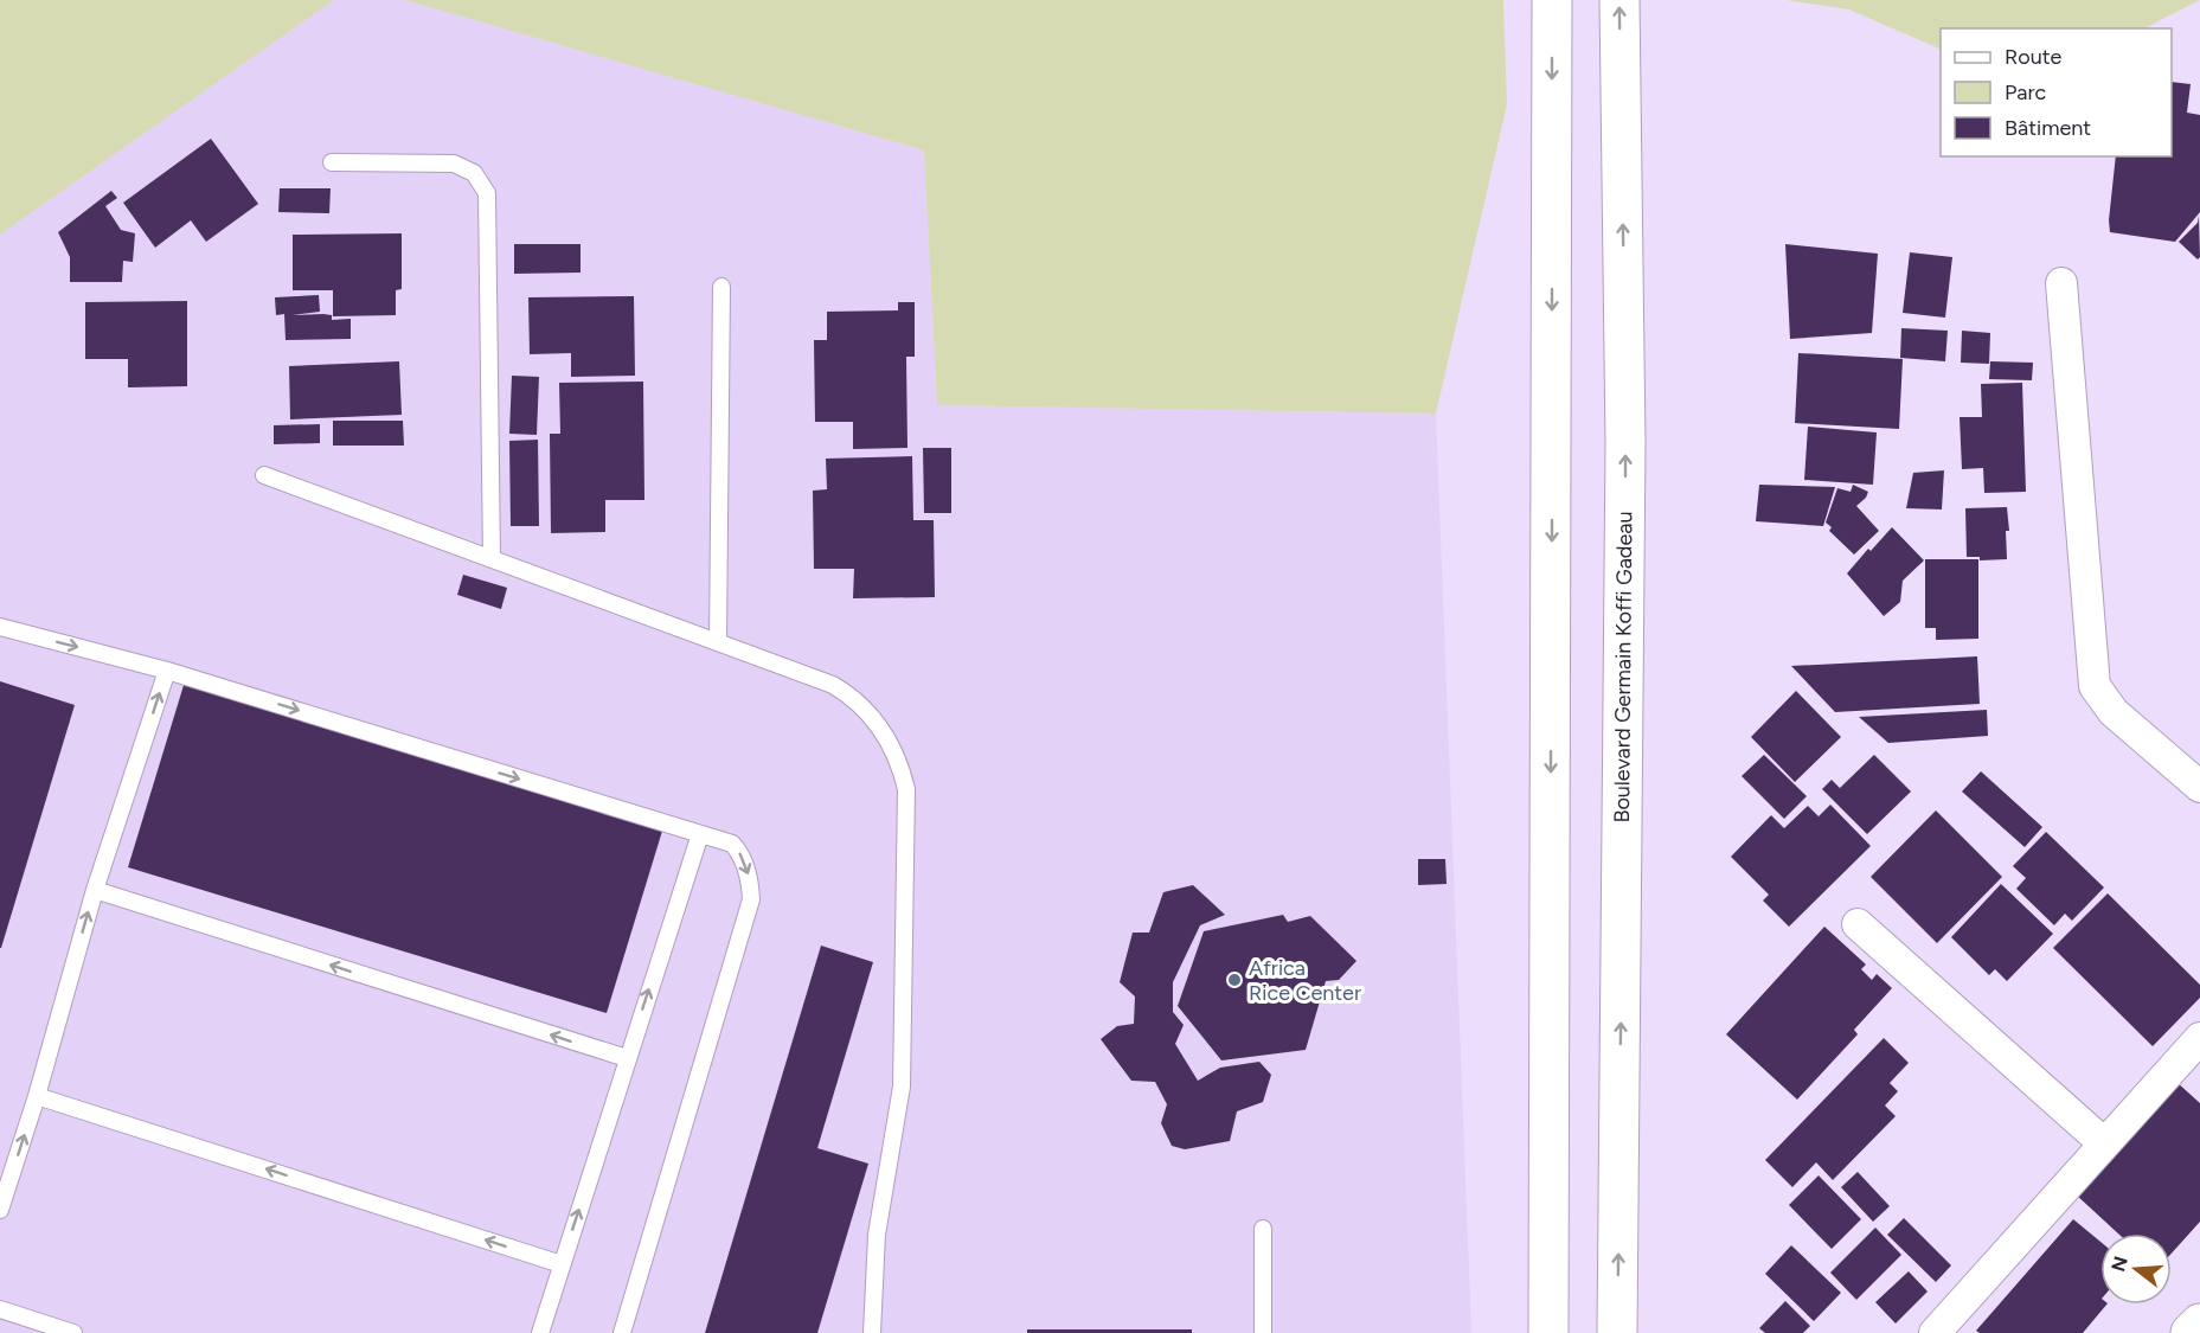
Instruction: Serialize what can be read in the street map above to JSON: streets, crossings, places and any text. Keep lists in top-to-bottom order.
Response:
{
  "streets": {
    "main road": ["Boulevard Germain Koffi Gadeau"]
  },
  "places": ["Africa Rice Center"],
  "legend": ["Route", "Parc", "Bâtiment"],
  "north": "left"
}
